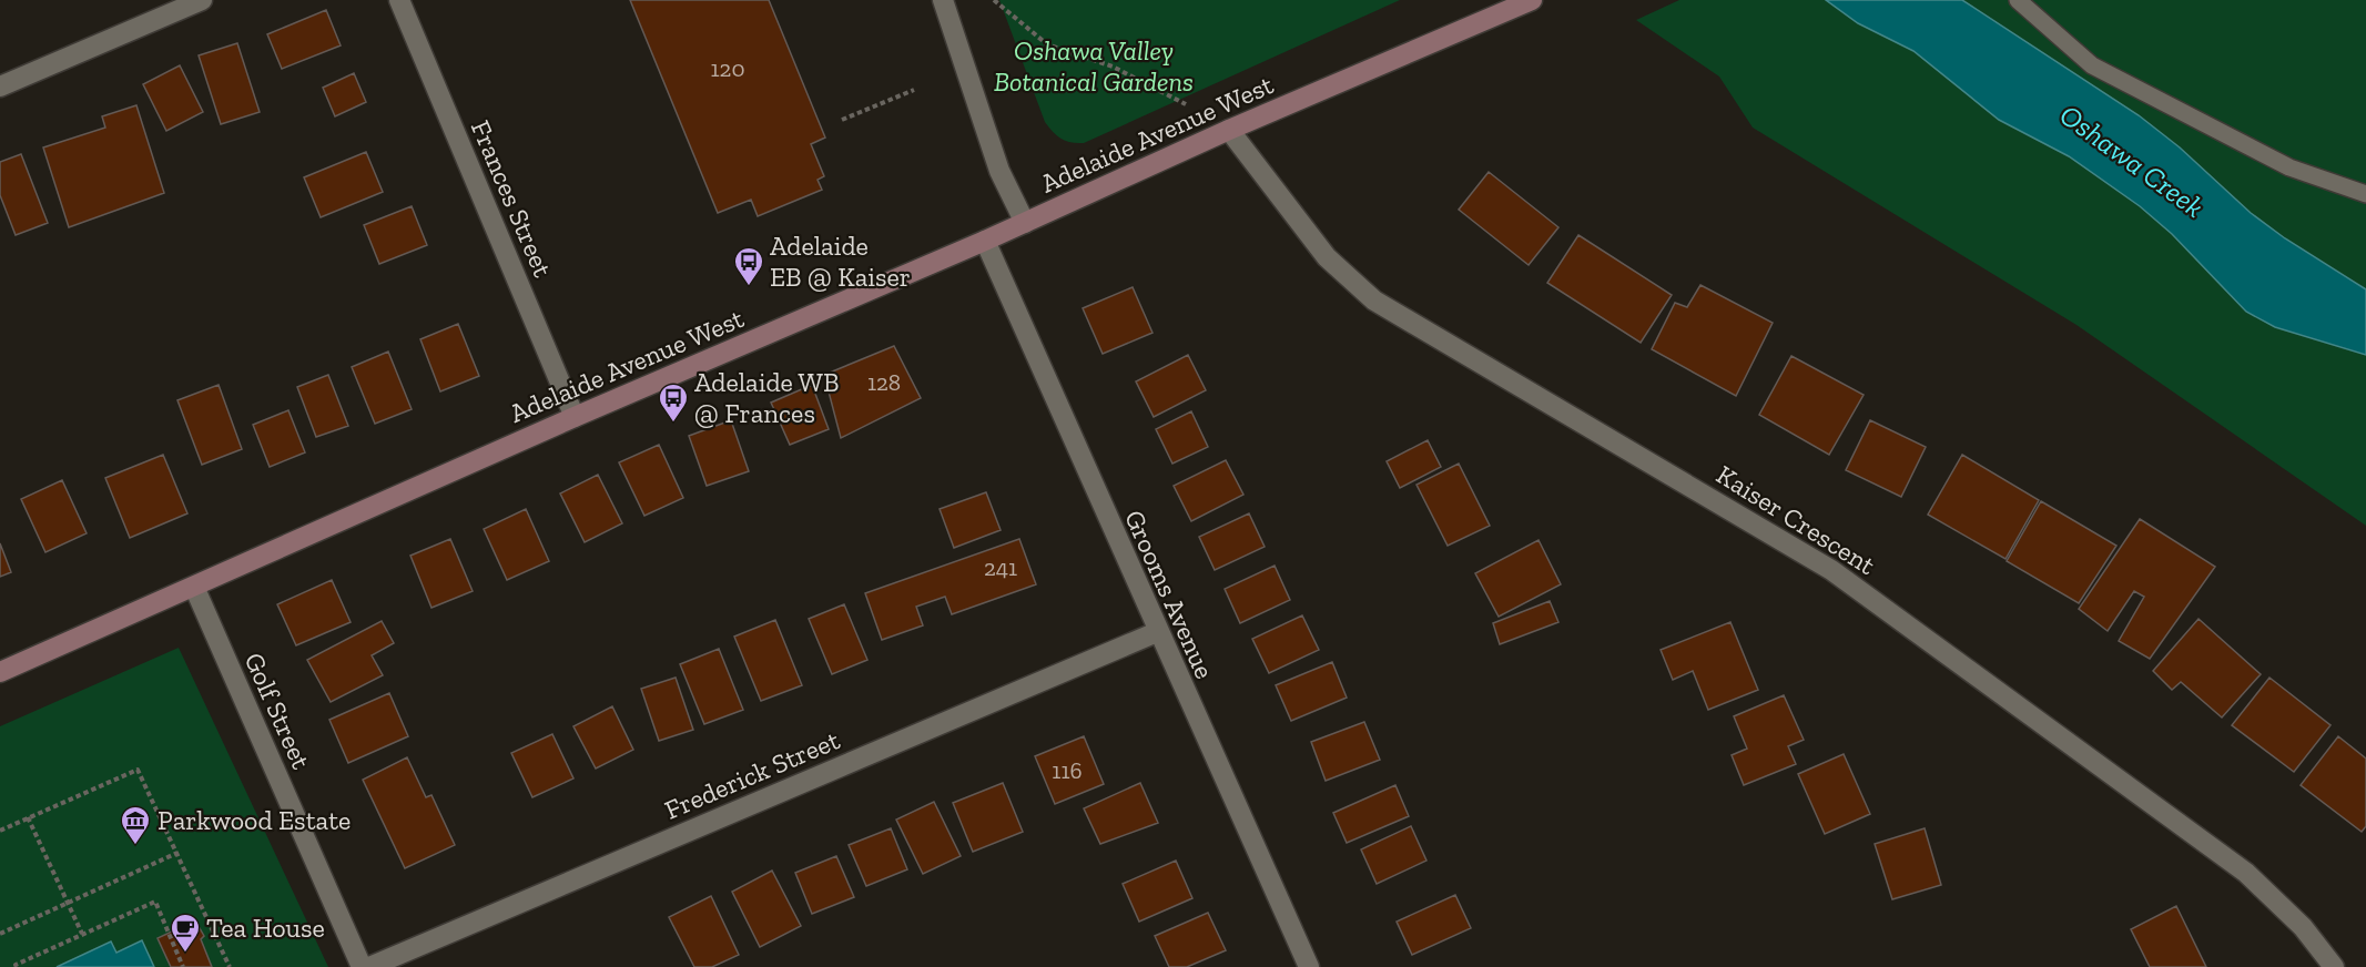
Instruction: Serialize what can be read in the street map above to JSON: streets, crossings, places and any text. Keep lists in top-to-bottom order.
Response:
{
  "streets": {
    "main road": ["Adelaide Avenue West"],
    "street": [
      "Frances Street",
      "Kaiser Crescent",
      "Grooms Avenue",
      "Golf Street",
      "Frederick Street"
    ]
  },
  "crossings": [
    ["Adelaide Avenue West", "Frances Street"],
    ["Adelaide Avenue West", "Kaiser Crescent"],
    ["Adelaide Avenue West", "Grooms Avenue"],
    ["Adelaide Avenue West", "Golf Street"],
    ["Grooms Avenue", "Frederick Street"]
  ],
  "water": ["Oshawa Creek"],
  "parks": ["Oshawa Valley Botanical Gardens"],
  "places": {
    "bus stop": ["Adelaide EB @ Kaiser", "Adelaide WB @ Frances"],
    "museum": ["Parkwood Estate"],
    "cafe": ["Tea House"]
  },
  "house_numbers": [
    "120",
    "128",
    "241",
    "116"
  ]
}
